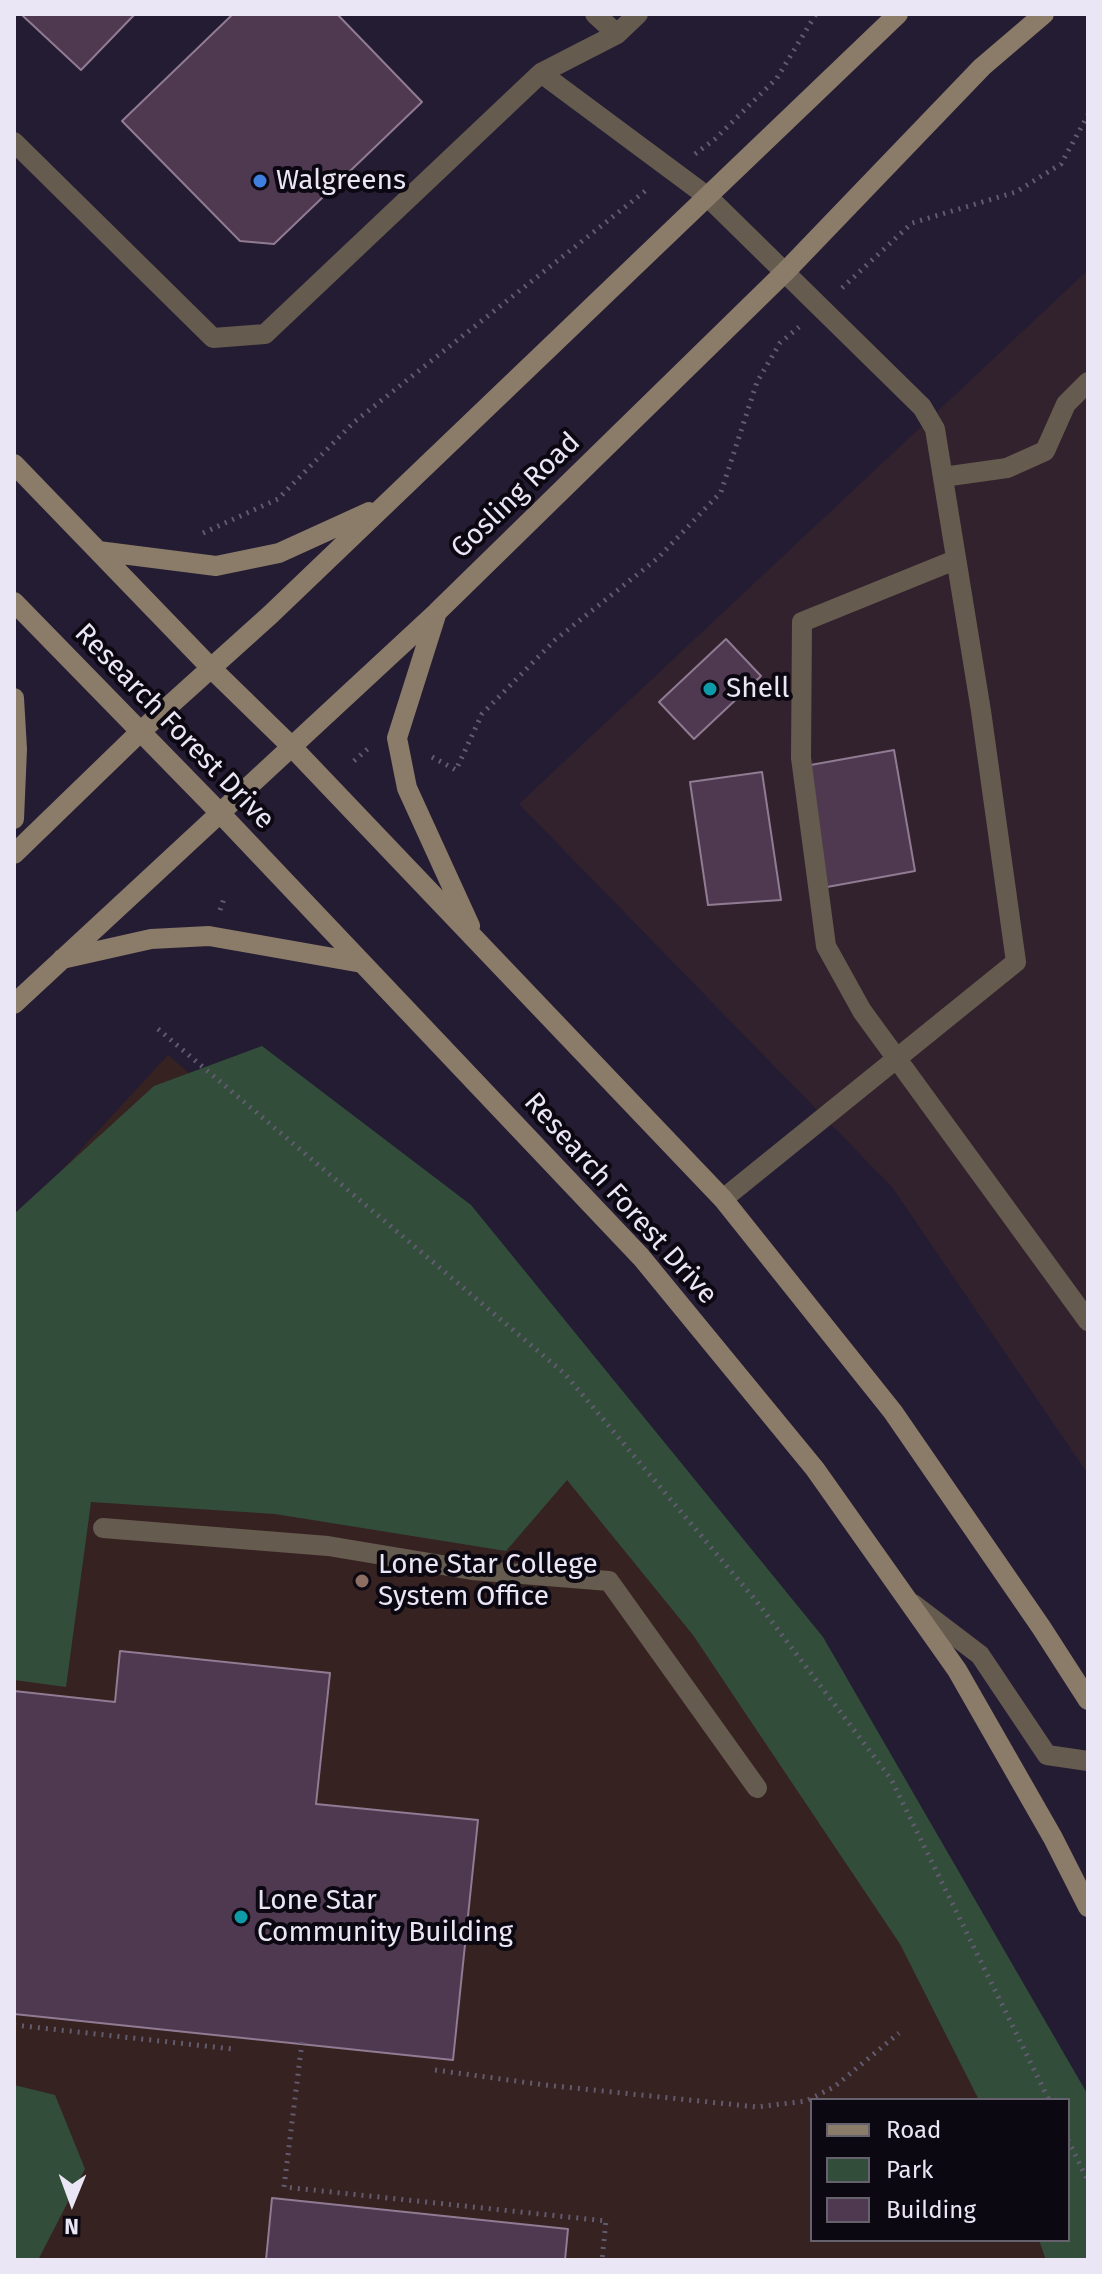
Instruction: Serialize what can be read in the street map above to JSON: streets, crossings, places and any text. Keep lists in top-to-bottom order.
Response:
{
  "streets": {
    "main road": ["Gosling Road", "Research Forest Drive"]
  },
  "crossings": [
    ["Gosling Road", "Research Forest Drive"]
  ],
  "places": [
    "Walgreens",
    "Shell",
    "Lone Star College System Office",
    "Lone Star Community Building"
  ],
  "legend": ["Road", "Park", "Building"],
  "north": "bottom"
}
